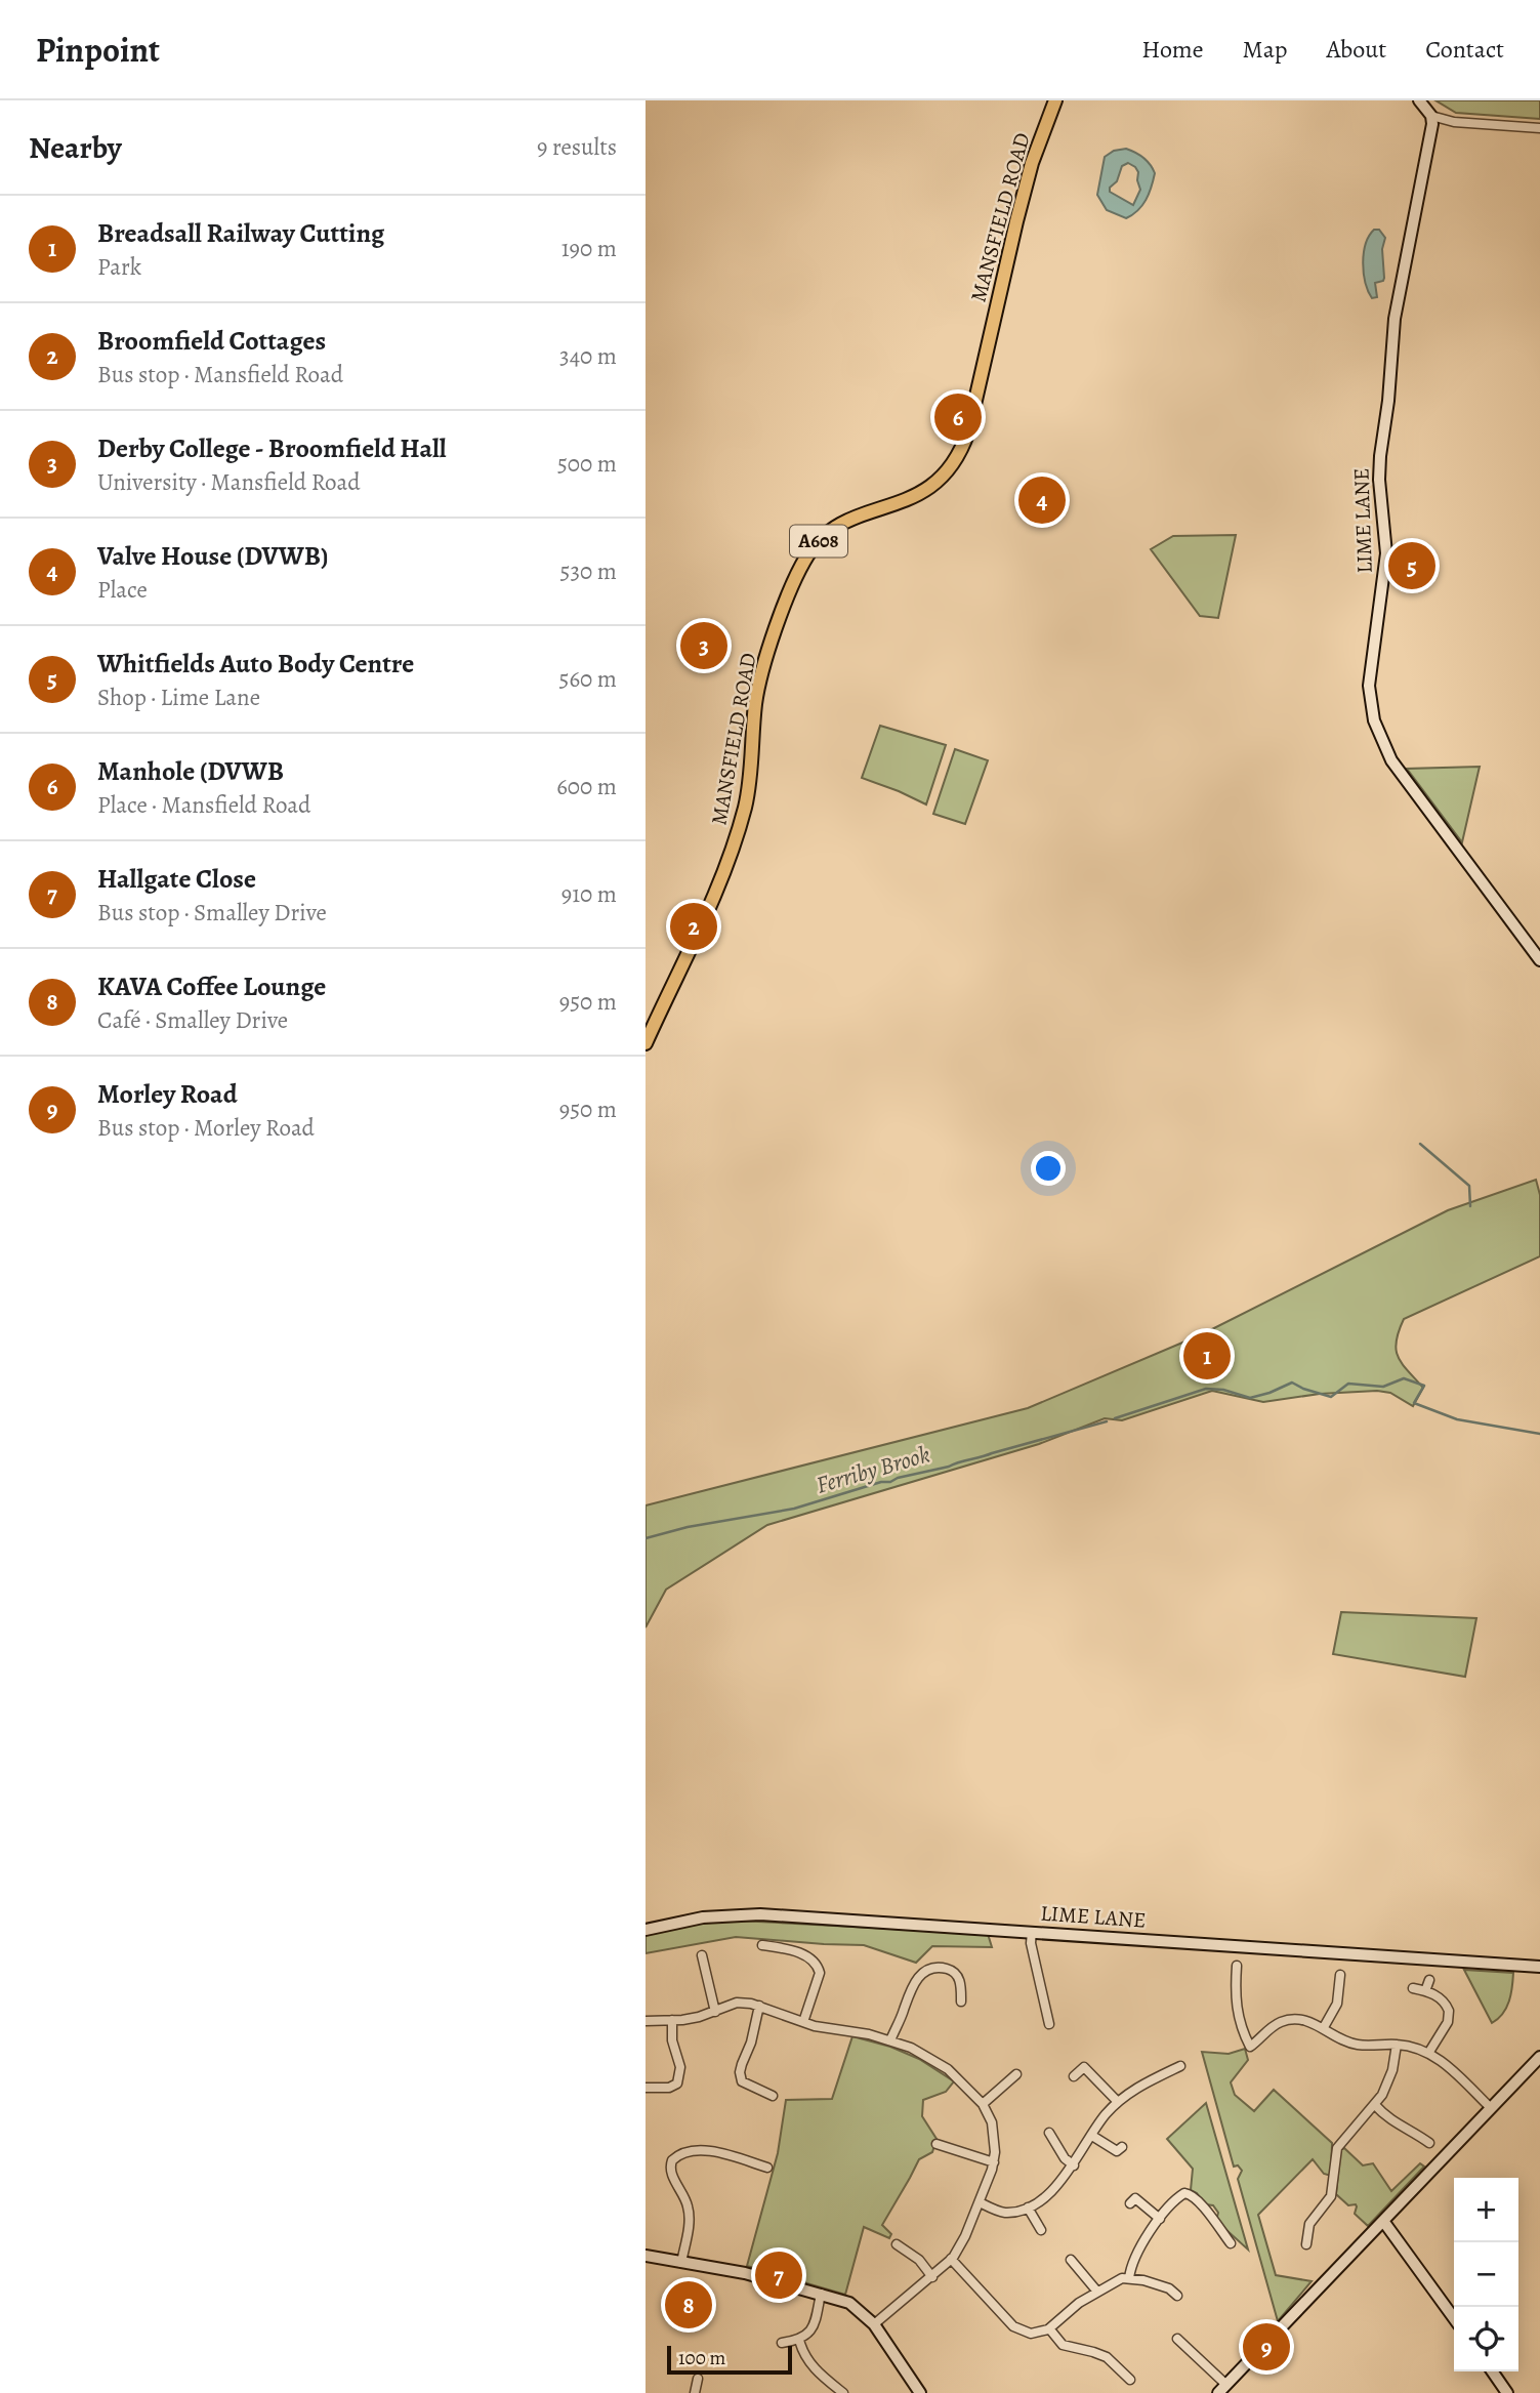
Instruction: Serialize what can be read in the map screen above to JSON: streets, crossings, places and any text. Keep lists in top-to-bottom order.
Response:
{
  "streets": {
    "main road": ["MANSFIELD ROAD", "A608"],
    "street": ["LIME LANE"]
  },
  "water": ["Ferriby Brook"],
  "scale_bar": "100 m",
  "page": {
    "header": "Pinpoint",
    "nav": [
      "Home",
      "Map",
      "About",
      "Contact"
    ],
    "heading": ["Nearby", "9 results"],
    "list": [
      {
        "mark": "1",
        "name": "Breadsall Railway Cutting",
        "note": "Park",
        "value": "190 m"
      },
      {
        "mark": "2",
        "name": "Broomfield Cottages",
        "note": "Bus stop · Mansfield Road",
        "value": "340 m"
      },
      {
        "mark": "3",
        "name": "Derby College - Broomfield Hall",
        "note": "University · Mansfield Road",
        "value": "500 m"
      },
      {
        "mark": "4",
        "name": "Valve House (DVWB)",
        "note": "Place",
        "value": "530 m"
      },
      {
        "mark": "5",
        "name": "Whitfields Auto Body Centre",
        "note": "Shop · Lime Lane",
        "value": "560 m"
      },
      {
        "mark": "6",
        "name": "Manhole (DVWB",
        "note": "Place · Mansfield Road",
        "value": "600 m"
      },
      {
        "mark": "7",
        "name": "Hallgate Close",
        "note": "Bus stop · Smalley Drive",
        "value": "910 m"
      },
      {
        "mark": "8",
        "name": "KAVA Coffee Lounge",
        "note": "Café · Smalley Drive",
        "value": "950 m"
      },
      {
        "mark": "9",
        "name": "Morley Road",
        "note": "Bus stop · Morley Road",
        "value": "950 m"
      }
    ],
    "pins": [
      "6",
      "4",
      "5",
      "3",
      "2",
      "1",
      "7",
      "8",
      "9"
    ],
    "map_buttons": ["+", "−"],
    "scale": "100 m"
  }
}
